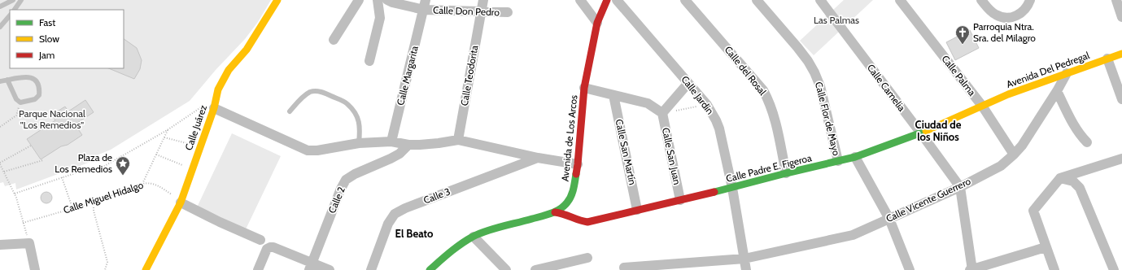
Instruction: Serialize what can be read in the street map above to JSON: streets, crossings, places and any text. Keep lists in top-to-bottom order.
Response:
{
  "streets": {
    "main road": [
      "Avenida Del Pedregal",
      "Calle Juárez",
      "Avenida de Los Arcos",
      "Calle Padre E. Figeroa"
    ],
    "street": [
      "Calle Don Pedro",
      "Calle del Rosal",
      "Calle Margarita",
      "Calle Teodorita",
      "Calle Palma",
      "Calle Camelia",
      "Calle Jardín",
      "Calle Flor de Mayo",
      "Calle San Martín",
      "Calle San Juan",
      "Calle 3",
      "Calle 2",
      "Calle Vicente Guerrero"
    ],
    "path": ["Calle Miguel Hidalgo"]
  },
  "crossings": [
    ["Calle Don Pedro", "Calle Margarita"],
    ["Calle Don Pedro", "Calle Teodorita"],
    ["Avenida Del Pedregal", "Calle Palma"],
    ["Avenida Del Pedregal", "Calle Padre E. Figeroa"],
    ["Avenida Del Pedregal", "Calle Vicente Guerrero"],
    ["Calle del Rosal", "Calle Padre E. Figeroa"],
    ["Calle Palma", "Calle Padre E. Figeroa"],
    ["Calle Palma", "Calle Vicente Guerrero"],
    ["Calle Camelia", "Calle Padre E. Figeroa"],
    ["Calle Camelia", "Calle Vicente Guerrero"],
    ["Calle Jardín", "Calle Padre E. Figeroa"],
    ["Calle Jardín", "Calle Vicente Guerrero"],
    ["Calle Flor de Mayo", "Calle Padre E. Figeroa"],
    ["Calle Flor de Mayo", "Calle Vicente Guerrero"],
    ["Calle Juárez", "Calle Miguel Hidalgo"],
    ["Avenida de Los Arcos", "Calle Padre E. Figeroa"],
    ["Calle San Martín", "Calle Padre E. Figeroa"],
    ["Calle San Juan", "Calle Padre E. Figeroa"]
  ],
  "districts": ["Ciudad de los Niños", "El Beato"],
  "parks": ["Las Palmas", "Parque Nacional \"Los Remedios\""],
  "places": {
    "church": ["Parroquia Ntra. Sra. del Milagro"],
    "place": ["Plaza de Los Remedios"]
  },
  "legend": ["Fast", "Slow", "Jam"]
}
